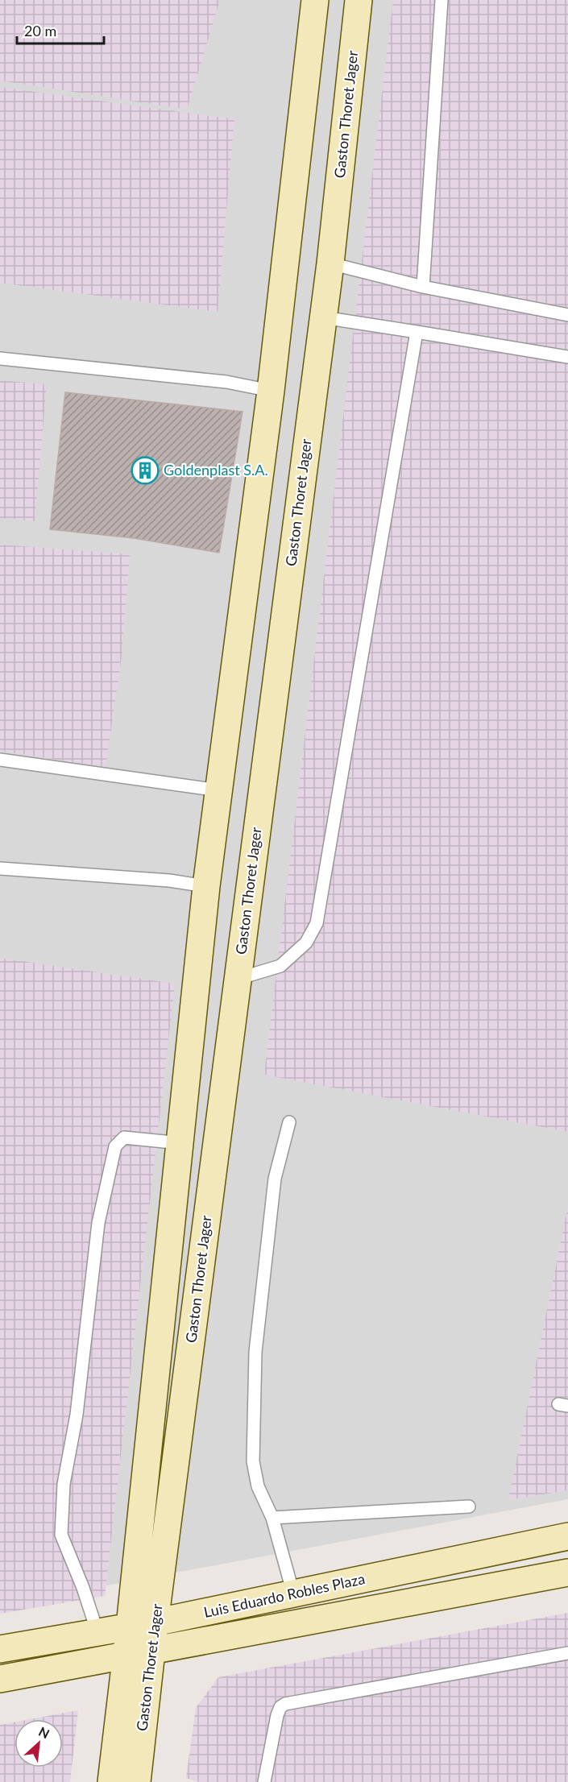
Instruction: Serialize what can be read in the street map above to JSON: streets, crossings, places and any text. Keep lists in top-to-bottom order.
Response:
{
  "streets": {
    "street": ["Gaston Thoret Jager", "Luis Eduardo Robles Plaza"]
  },
  "crossings": [
    ["Gaston Thoret Jager", "Luis Eduardo Robles Plaza"]
  ],
  "places": {
    "building": ["Goldenplast S.A."]
  },
  "scale_bar": "20 m",
  "north": "top right"
}
